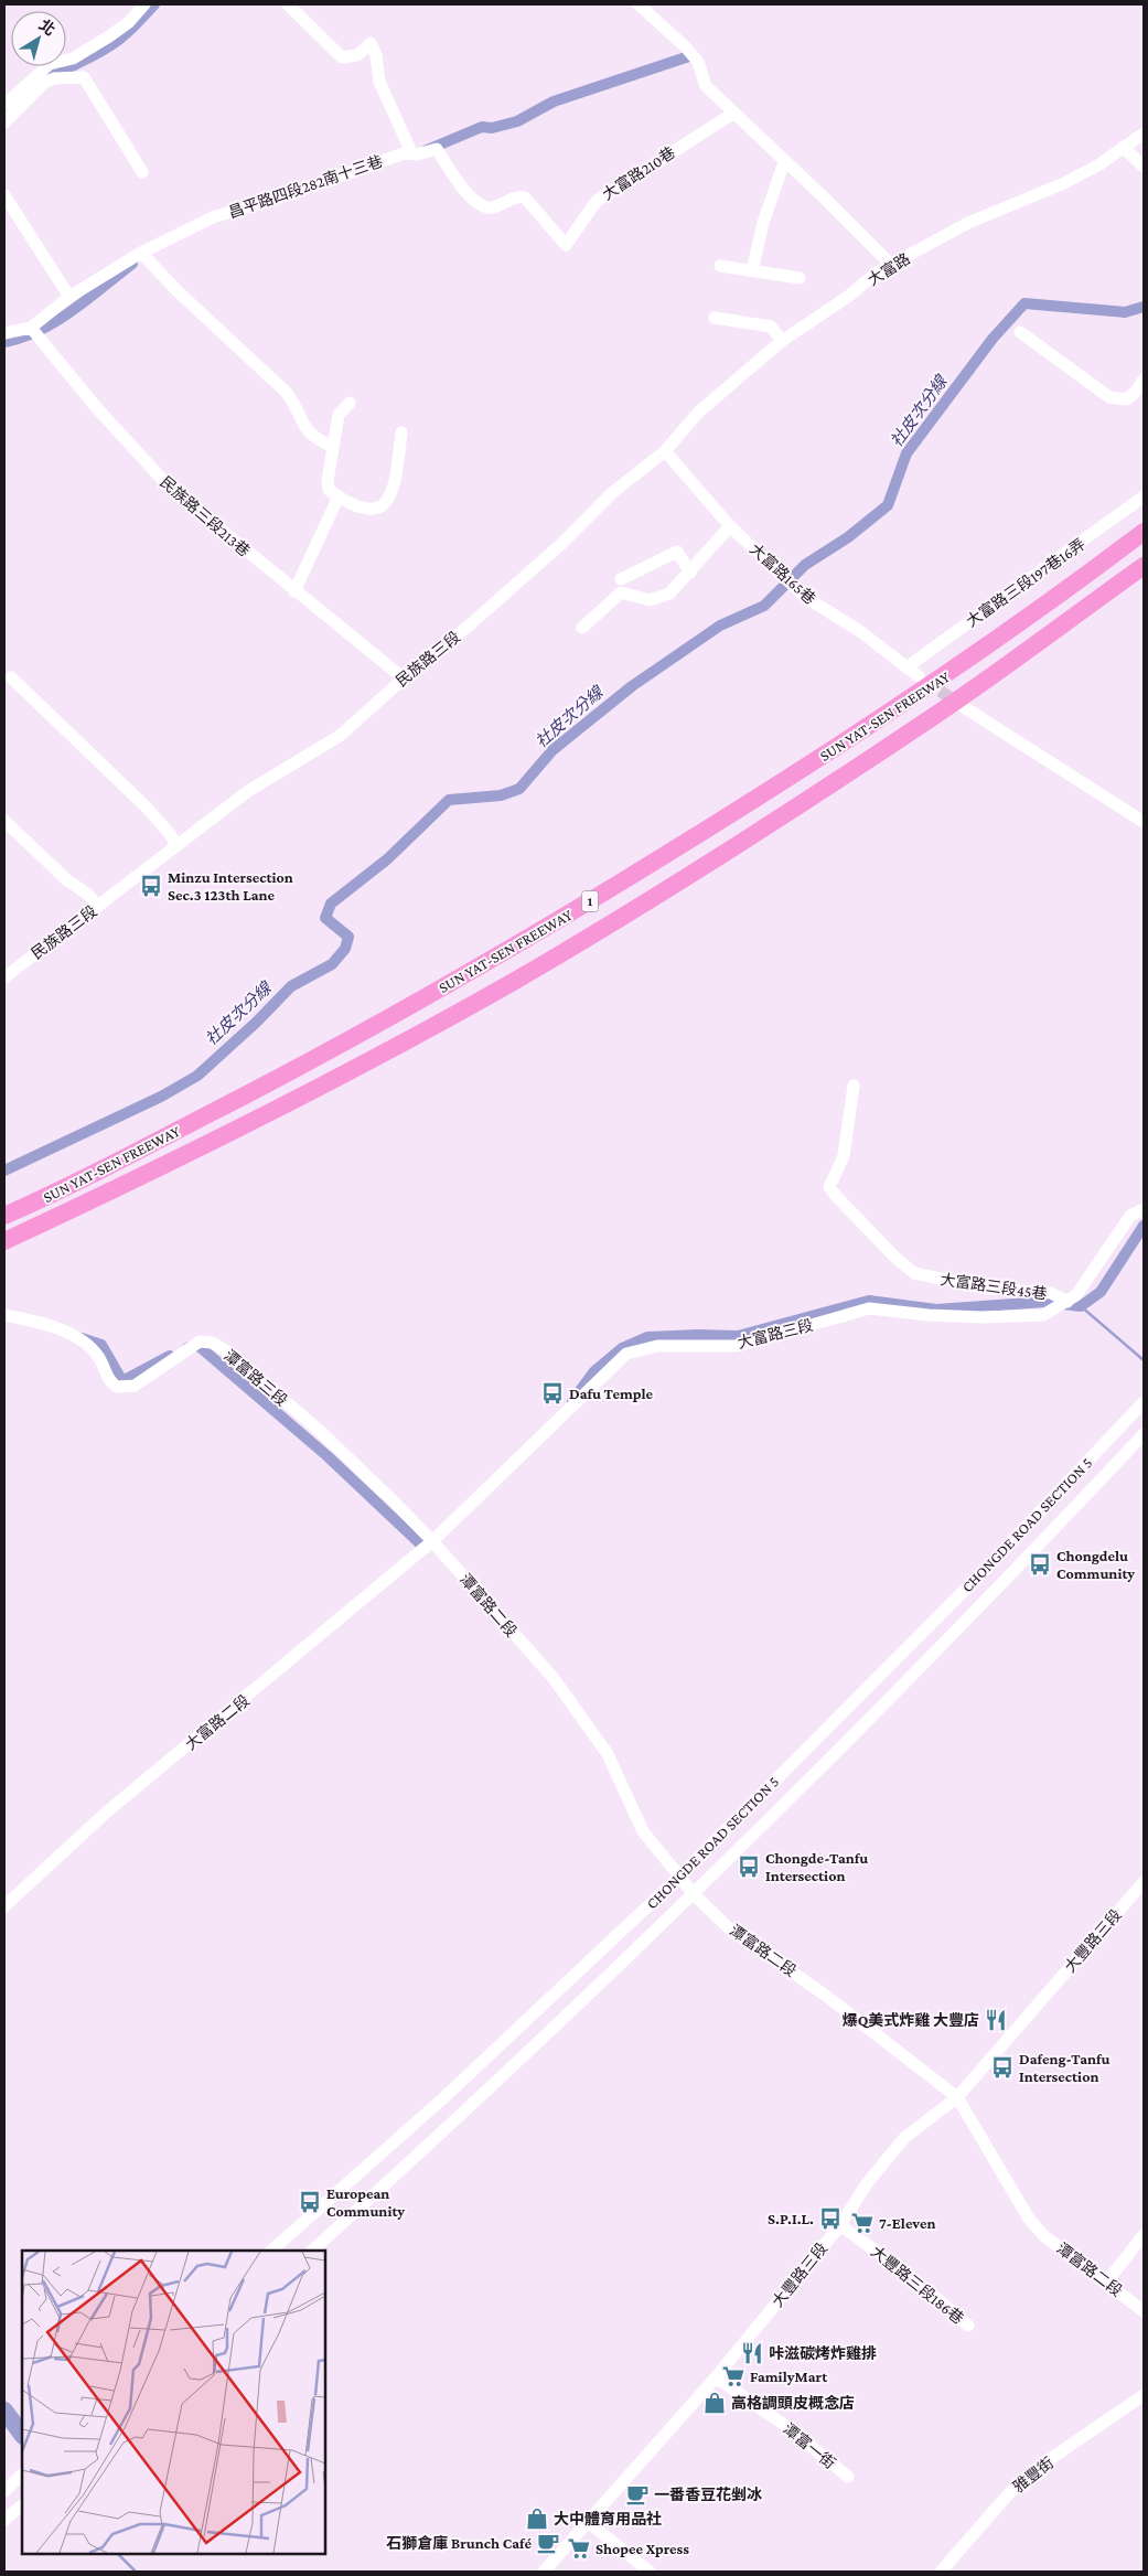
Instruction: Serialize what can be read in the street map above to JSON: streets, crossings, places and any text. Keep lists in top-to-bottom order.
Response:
{
  "streets": {
    "highway": ["SUN YAT-SEN FREEWAY", "1"],
    "street": [
      "大富路210巷",
      "昌平路四段282南十三巷",
      "大富路",
      "民族路三段213巷",
      "大富路165巷",
      "大富路三段197巷16弄",
      "民族路三段",
      "大富路三段45巷",
      "大富路三段",
      "潭富路三段",
      "CHONGDE ROAD SECTION 5",
      "潭富路二段",
      "大富路二段",
      "大豐路三段",
      "大豐路三段186巷",
      "潭富一街",
      "雅豐街"
    ]
  },
  "crossings": [
    ["大富路210巷", "昌平路四段282南十三巷"],
    ["昌平路四段282南十三巷", "民族路三段213巷"],
    ["大富路", "大富路165巷"],
    ["大富路", "民族路三段"],
    ["民族路三段213巷", "民族路三段"],
    ["大富路165巷", "大富路三段197巷16弄"],
    ["大富路165巷", "民族路三段"],
    ["大富路三段45巷", "大富路三段"],
    ["大富路三段", "潭富路三段"],
    ["大富路三段", "潭富路二段"],
    ["大富路三段", "大富路二段"],
    ["潭富路三段", "潭富路二段"],
    ["潭富路三段", "大富路二段"],
    ["CHONGDE ROAD SECTION 5", "潭富路二段"],
    ["潭富路二段", "大富路二段"],
    ["潭富路二段", "大豐路三段"],
    ["大豐路三段", "大豐路三段186巷"],
    ["大豐路三段", "潭富一街"]
  ],
  "water": ["社皮次分線"],
  "places": {
    "bus stop": [
      "Minzu Intersection Sec.3 123th Lane",
      "Dafu Temple",
      "Chongdelu Community",
      "Chongde-Tanfu Intersection",
      "Dafeng-Tanfu Intersection",
      "European Community",
      "S.P.I.L."
    ],
    "restaurant": ["爆Q美式炸雞 大豐店", "咔滋碳烤炸雞排"],
    "supermarket": ["7-Eleven", "FamilyMart", "Shopee Xpress"],
    "shop": ["高格調頭皮概念店", "大中體育用品社"],
    "cafe": ["一番香豆花剉冰", "石獅倉庫 Brunch Café"]
  },
  "north": "top right"
}
